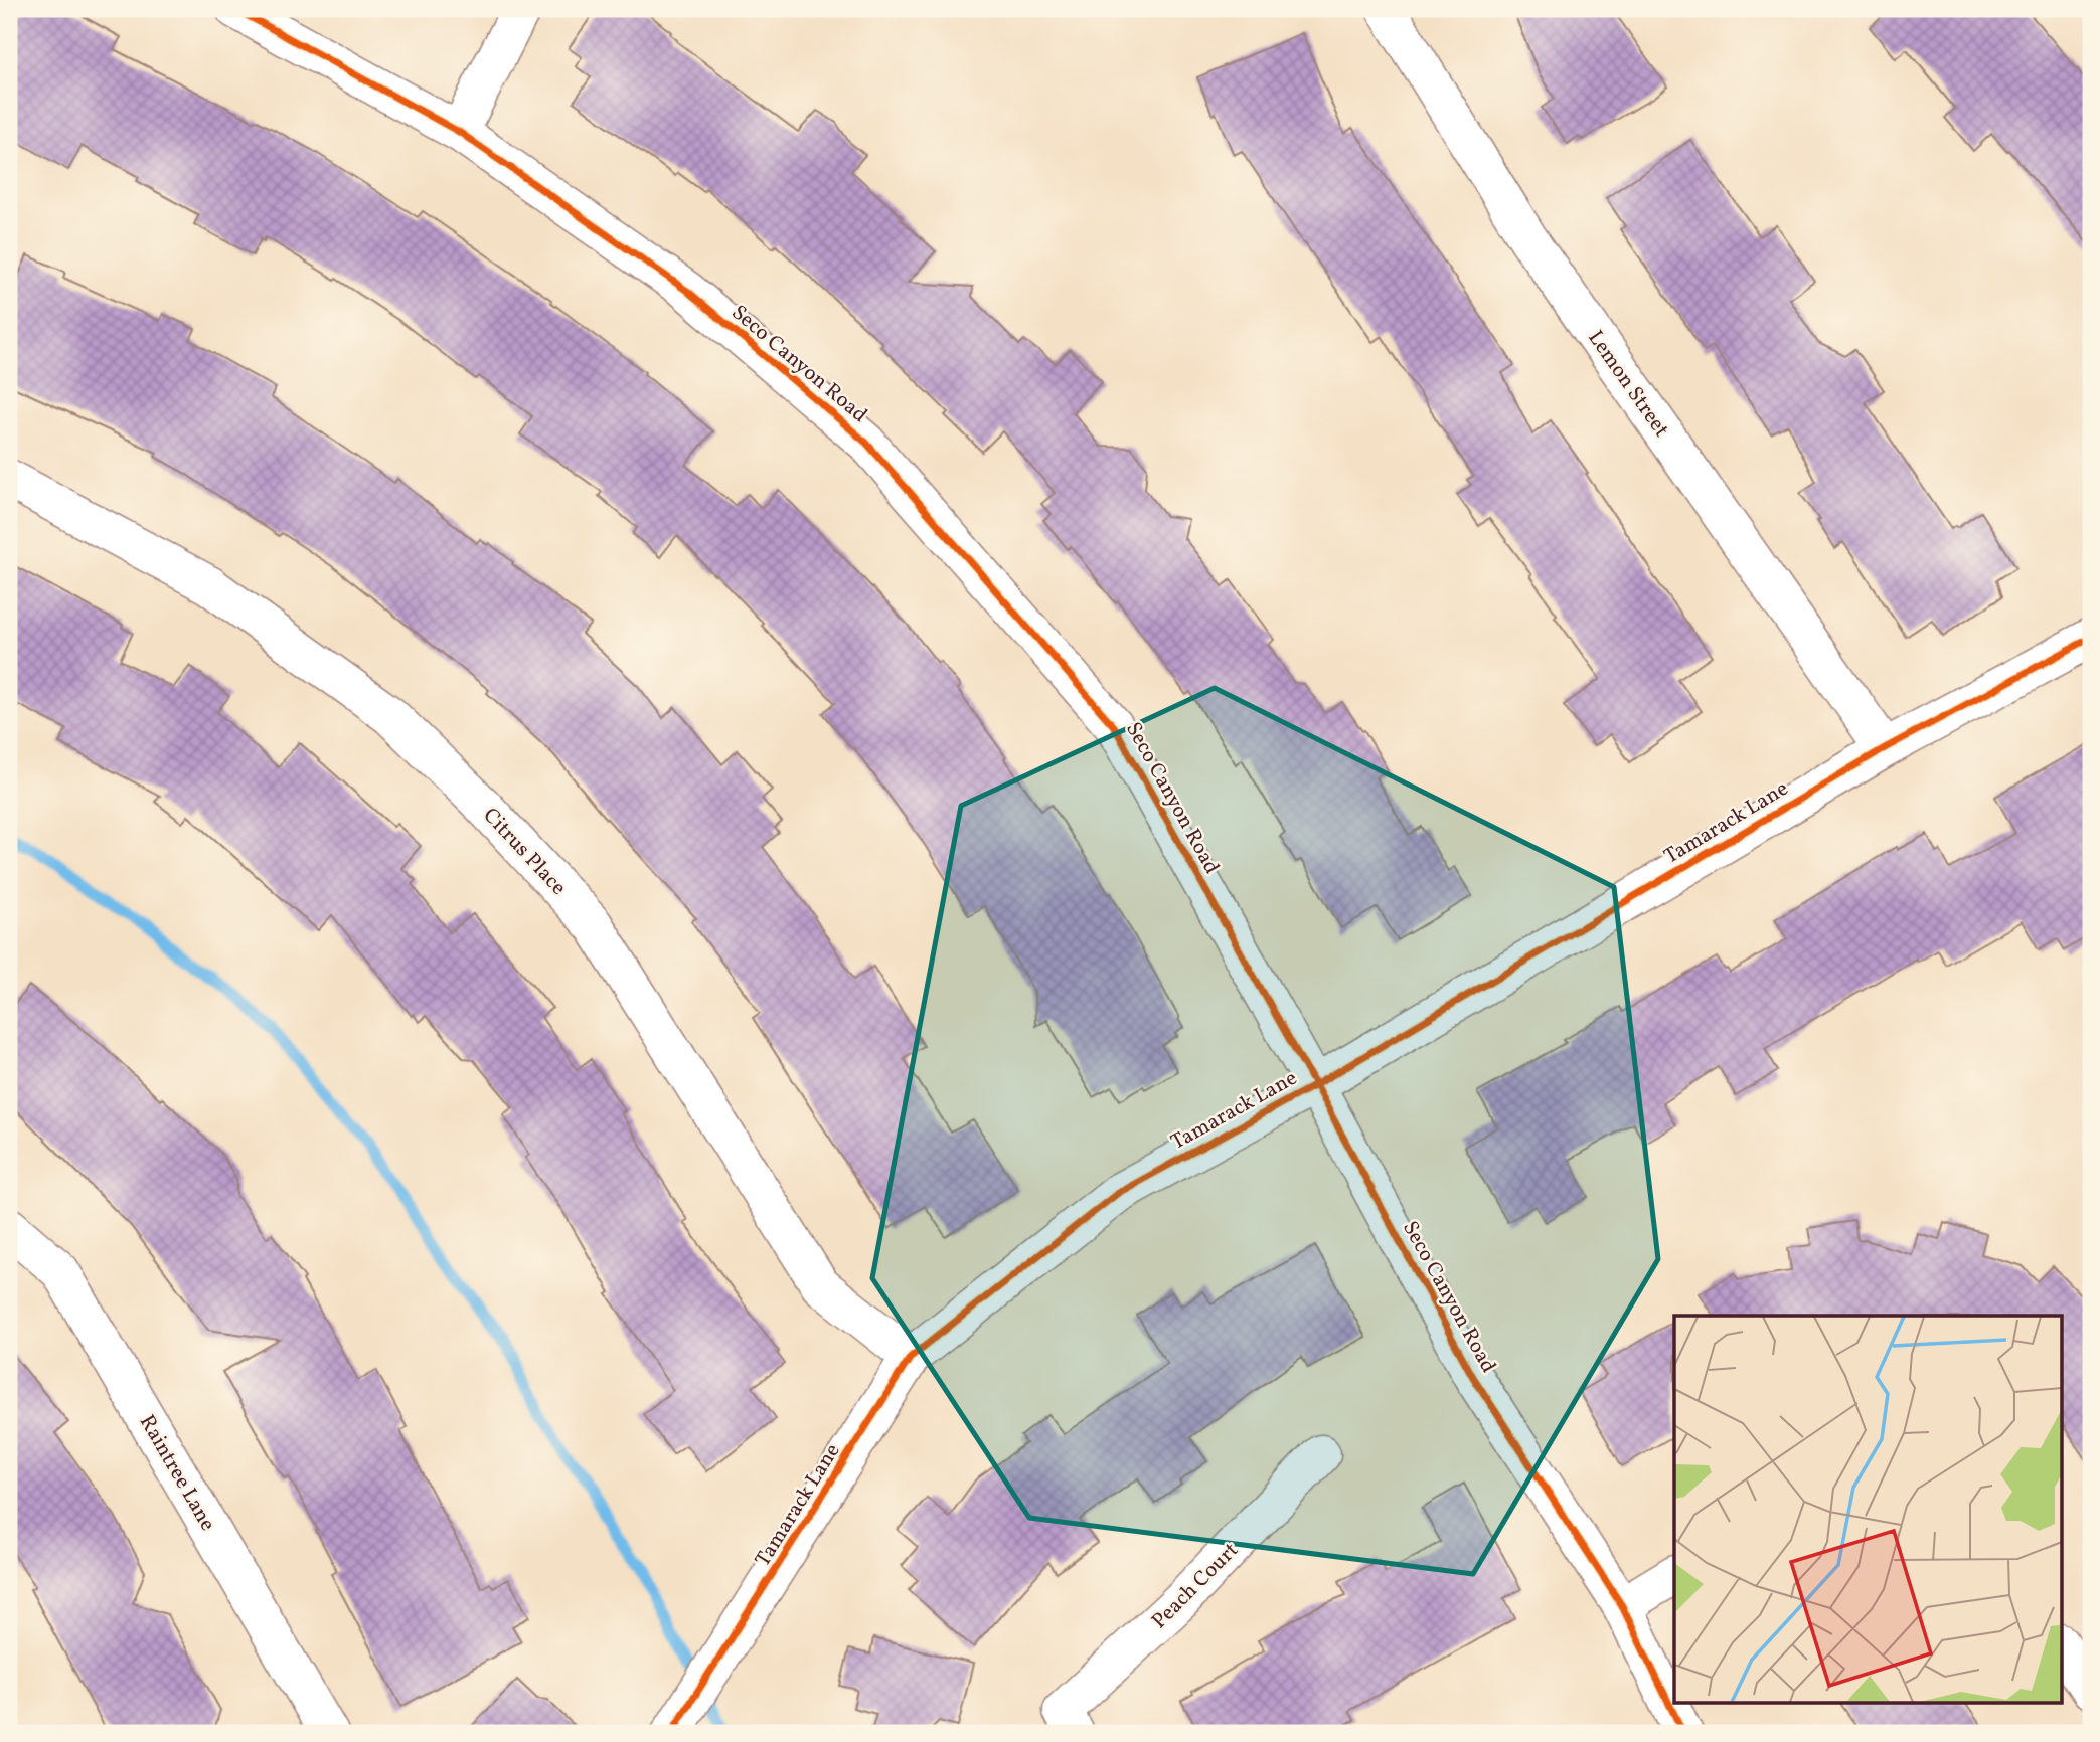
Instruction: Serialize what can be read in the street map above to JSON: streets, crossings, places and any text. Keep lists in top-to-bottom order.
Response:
{
  "streets": {
    "street": [
      "Seco Canyon Road",
      "Lemon Street",
      "Tamarack Lane",
      "Citrus Place",
      "Raintree Lane",
      "Peach Court"
    ]
  },
  "crossings": [
    ["Seco Canyon Road", "Tamarack Lane"],
    ["Lemon Street", "Tamarack Lane"],
    ["Tamarack Lane", "Citrus Place"]
  ]
}
